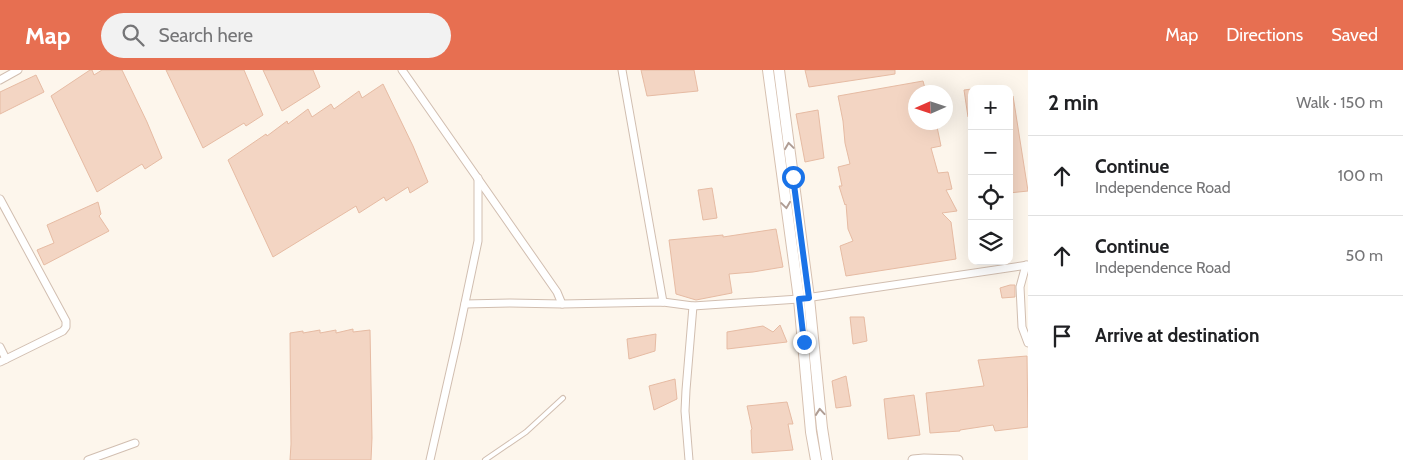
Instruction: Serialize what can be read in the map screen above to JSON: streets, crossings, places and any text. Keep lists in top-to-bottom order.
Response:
{
  "north": "left",
  "page": {
    "header": "Map",
    "search": "Search here",
    "nav": ["Map", "Directions", "Saved"],
    "heading": ["2 min", "Walk · 150 m"],
    "map_buttons": ["+", "−"],
    "list": [
      ["Continue", "Independence Road", "100 m"],
      ["Continue", "Independence Road", "50 m"],
      "Arrive at destination"
    ]
  }
}
